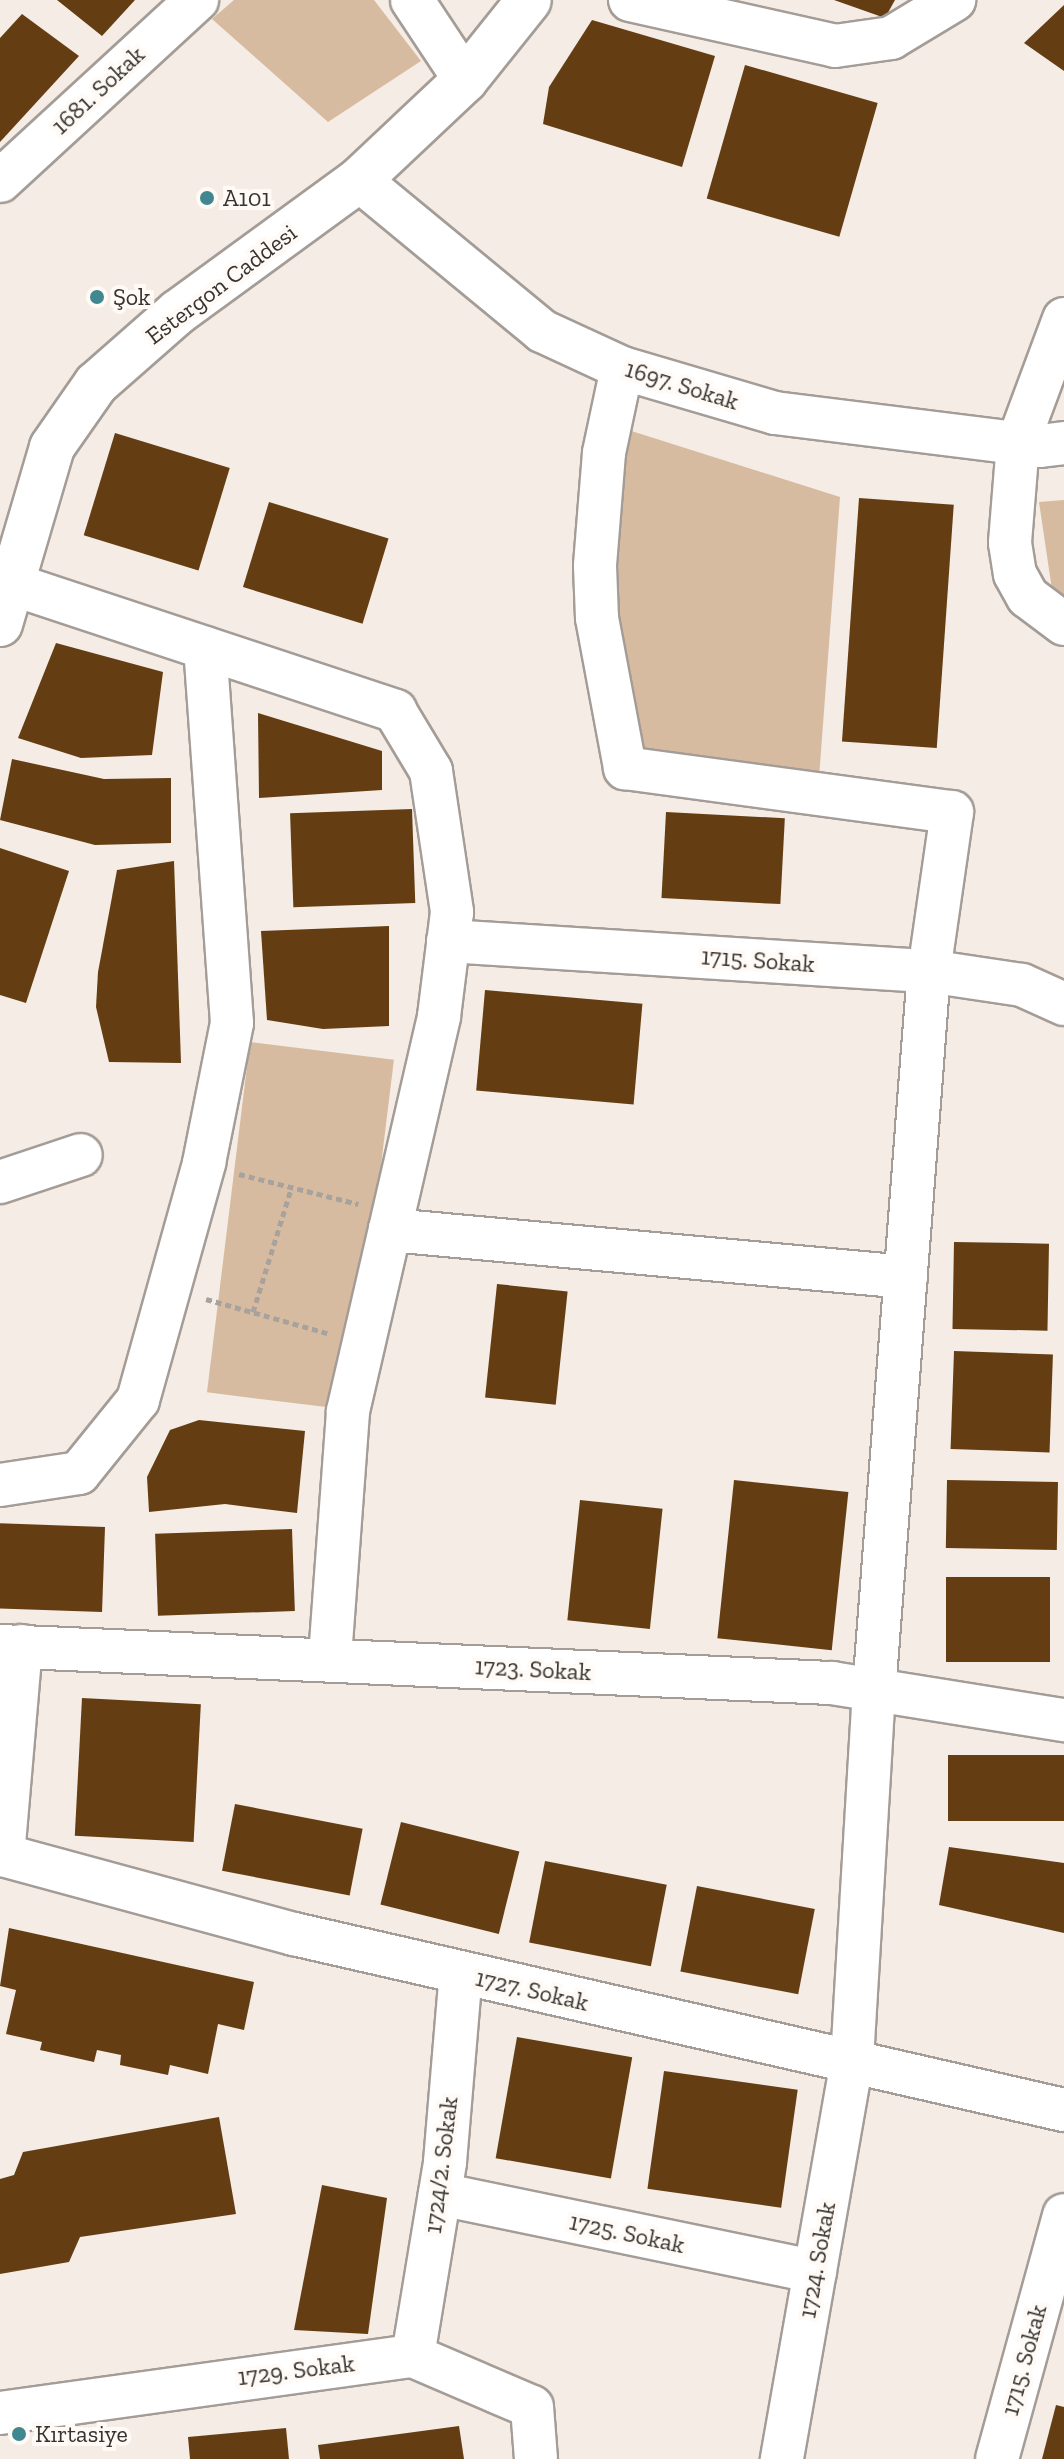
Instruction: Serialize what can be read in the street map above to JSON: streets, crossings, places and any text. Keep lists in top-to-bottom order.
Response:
{
  "streets": {
    "street": [
      "1681. Sokak",
      "Estergon Caddesi",
      "1697. Sokak",
      "1715. Sokak",
      "1723. Sokak",
      "1727. Sokak",
      "1724/2. Sokak",
      "1725. Sokak",
      "1724. Sokak",
      "1729. Sokak"
    ]
  },
  "crossings": [
    ["Estergon Caddesi", "1697. Sokak"],
    ["1697. Sokak", "1724. Sokak"],
    ["1715. Sokak", "1724. Sokak"],
    ["1723. Sokak", "1727. Sokak"],
    ["1723. Sokak", "1724. Sokak"],
    ["1727. Sokak", "1724/2. Sokak"],
    ["1727. Sokak", "1724. Sokak"],
    ["1724/2. Sokak", "1725. Sokak"],
    ["1724/2. Sokak", "1729. Sokak"],
    ["1725. Sokak", "1724. Sokak"]
  ],
  "places": ["A101", "Şok", "Kırtasiye"]
}
